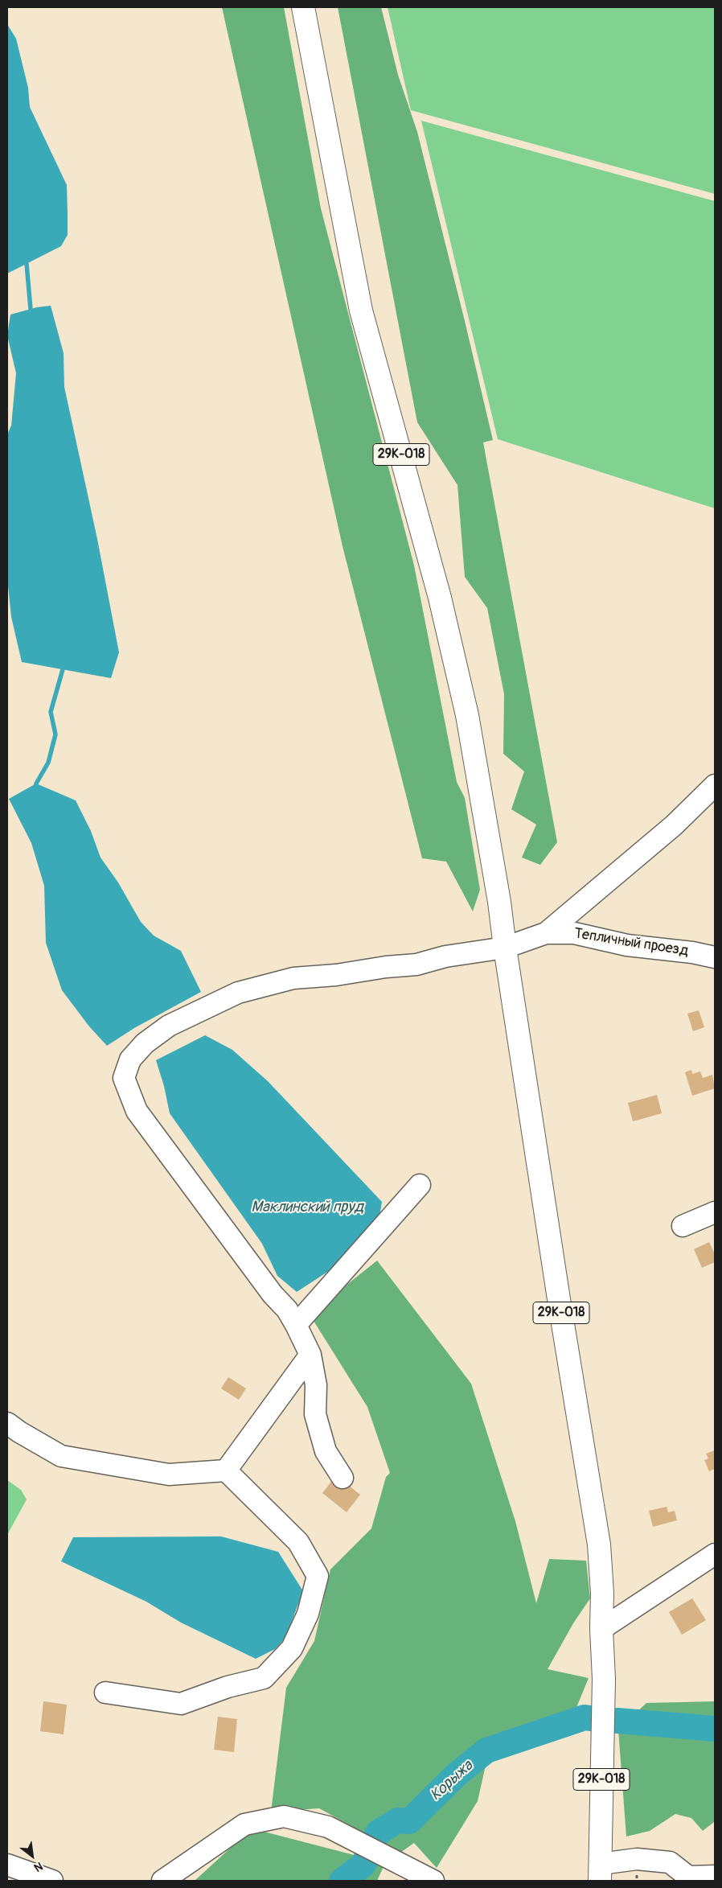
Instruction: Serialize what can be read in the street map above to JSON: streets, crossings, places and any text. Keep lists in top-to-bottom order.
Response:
{
  "streets": {
    "main road": ["29К-018"],
    "street": ["Тепличный проезд"]
  },
  "water": ["Маклинский пруд", "Корыжа"],
  "north": "bottom right"
}
